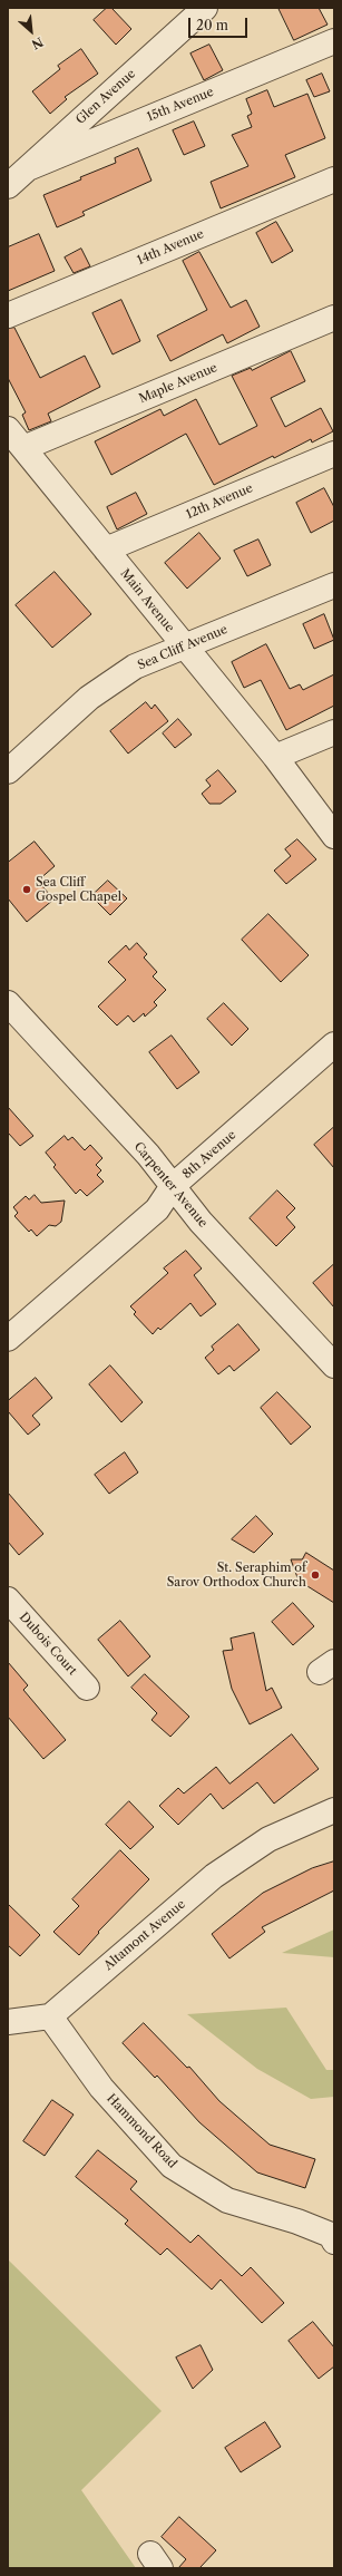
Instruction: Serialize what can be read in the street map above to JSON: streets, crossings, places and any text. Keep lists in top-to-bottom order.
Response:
{
  "streets": {
    "street": [
      "Glen Avenue",
      "15th Avenue",
      "14th Avenue",
      "Maple Avenue",
      "12th Avenue",
      "Main Avenue",
      "Sea Cliff Avenue",
      "8th Avenue",
      "Carpenter Avenue",
      "Dubois Court",
      "Altamont Avenue",
      "Hammond Road"
    ]
  },
  "crossings": [
    ["Glen Avenue", "15th Avenue"],
    ["Maple Avenue", "Main Avenue"],
    ["12th Avenue", "Main Avenue"],
    ["Main Avenue", "Sea Cliff Avenue"],
    ["8th Avenue", "Carpenter Avenue"],
    ["Altamont Avenue", "Hammond Road"]
  ],
  "places": ["Sea Cliff Gospel Chapel", "St. Seraphim of Sarov Orthodox Church"],
  "scale_bar": "20 m",
  "north": "bottom right"
}
